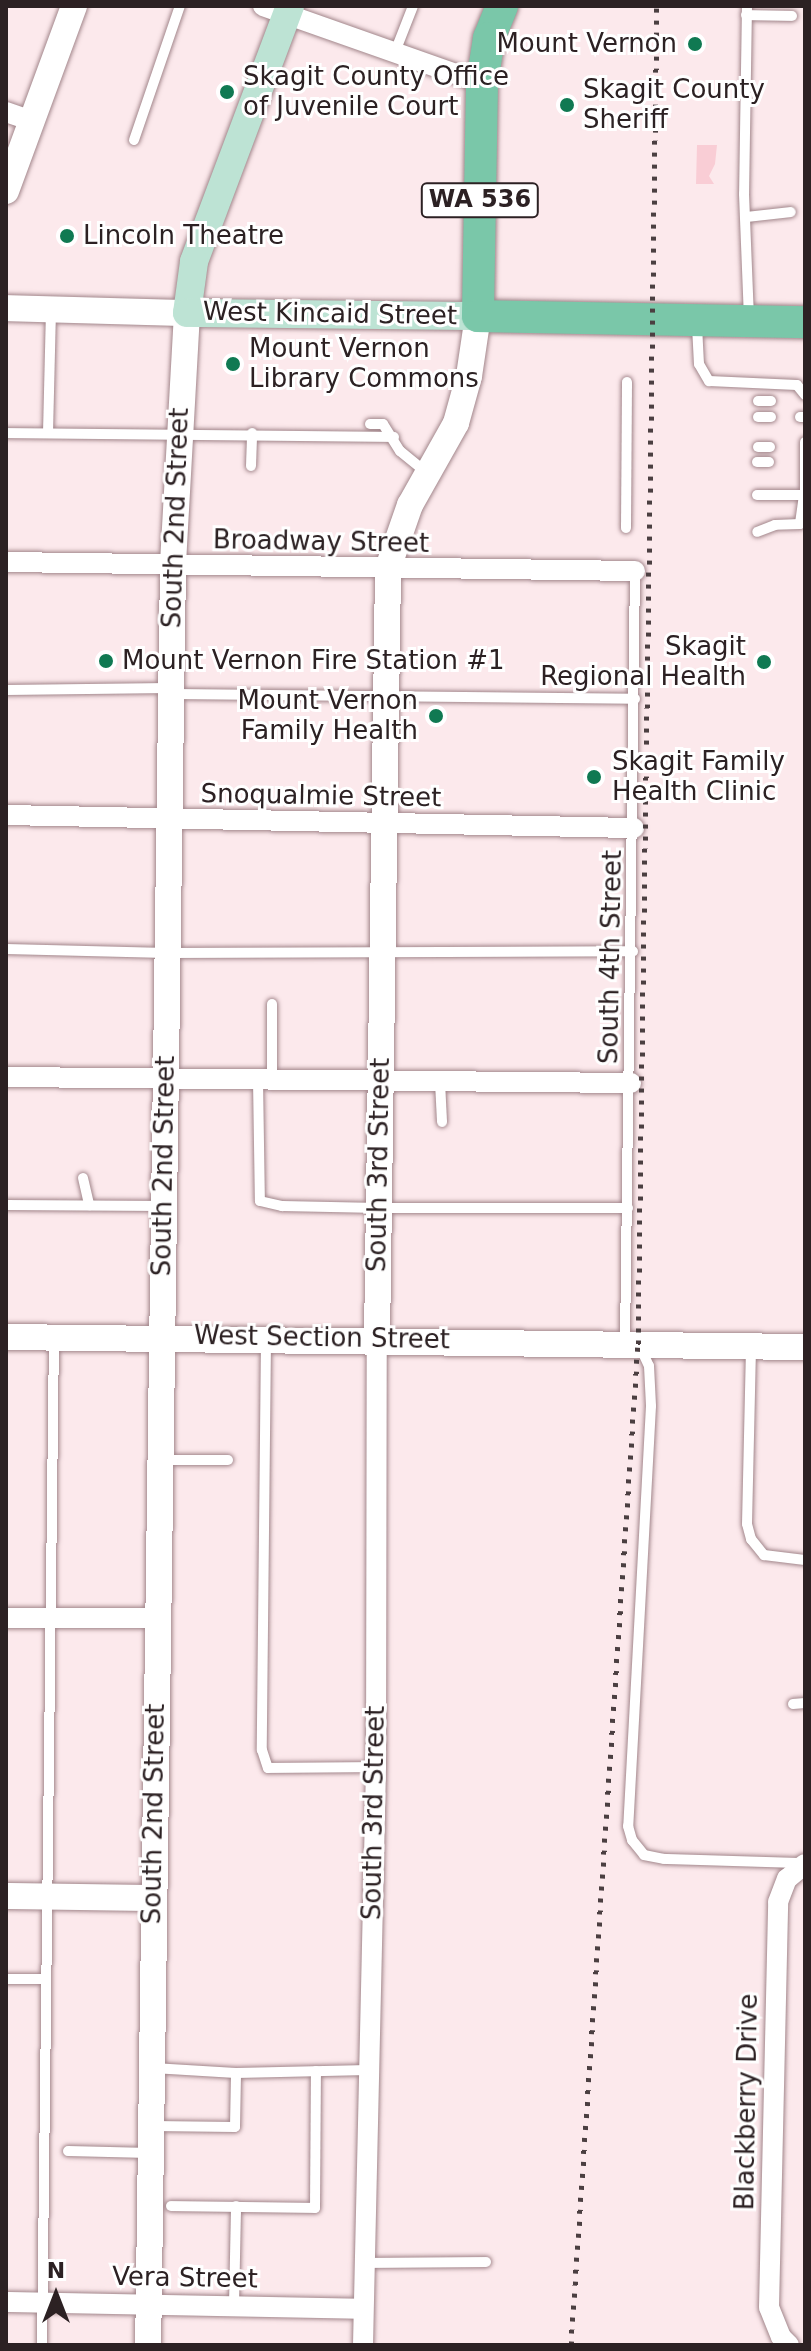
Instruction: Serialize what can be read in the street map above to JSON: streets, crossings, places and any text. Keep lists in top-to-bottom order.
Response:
{
  "streets": {
    "main road": [
      "WA 536",
      "West Kincaid Street",
      "South 2nd Street",
      "South 3rd Street"
    ],
    "street": [
      "Broadway Street",
      "Snoqualmie Street",
      "West Section Street",
      "Blackberry Drive",
      "Vera Street"
    ],
    "lane": ["South 4th Street"]
  },
  "crossings": [
    ["West Kincaid Street", "South 2nd Street"],
    ["West Kincaid Street", "South 3rd Street"],
    ["South 2nd Street", "Broadway Street"],
    ["South 2nd Street", "Snoqualmie Street"],
    ["South 2nd Street", "West Section Street"],
    ["South 2nd Street", "Vera Street"],
    ["Broadway Street", "South 4th Street"],
    ["Broadway Street", "South 3rd Street"],
    ["Snoqualmie Street", "South 4th Street"],
    ["Snoqualmie Street", "South 3rd Street"],
    ["South 4th Street", "West Section Street"],
    ["South 4th Street", "Blackberry Drive"],
    ["South 3rd Street", "West Section Street"],
    ["South 3rd Street", "Vera Street"]
  ],
  "places": [
    "Mount Vernon",
    "Skagit County Office of Juvenile Court",
    "Skagit County Sheriff",
    "Lincoln Theatre",
    "Mount Vernon Library Commons",
    "Mount Vernon Fire Station #1",
    "Skagit Regional Health",
    "Mount Vernon Family Health",
    "Skagit Family Health Clinic"
  ],
  "north": "top"
}
